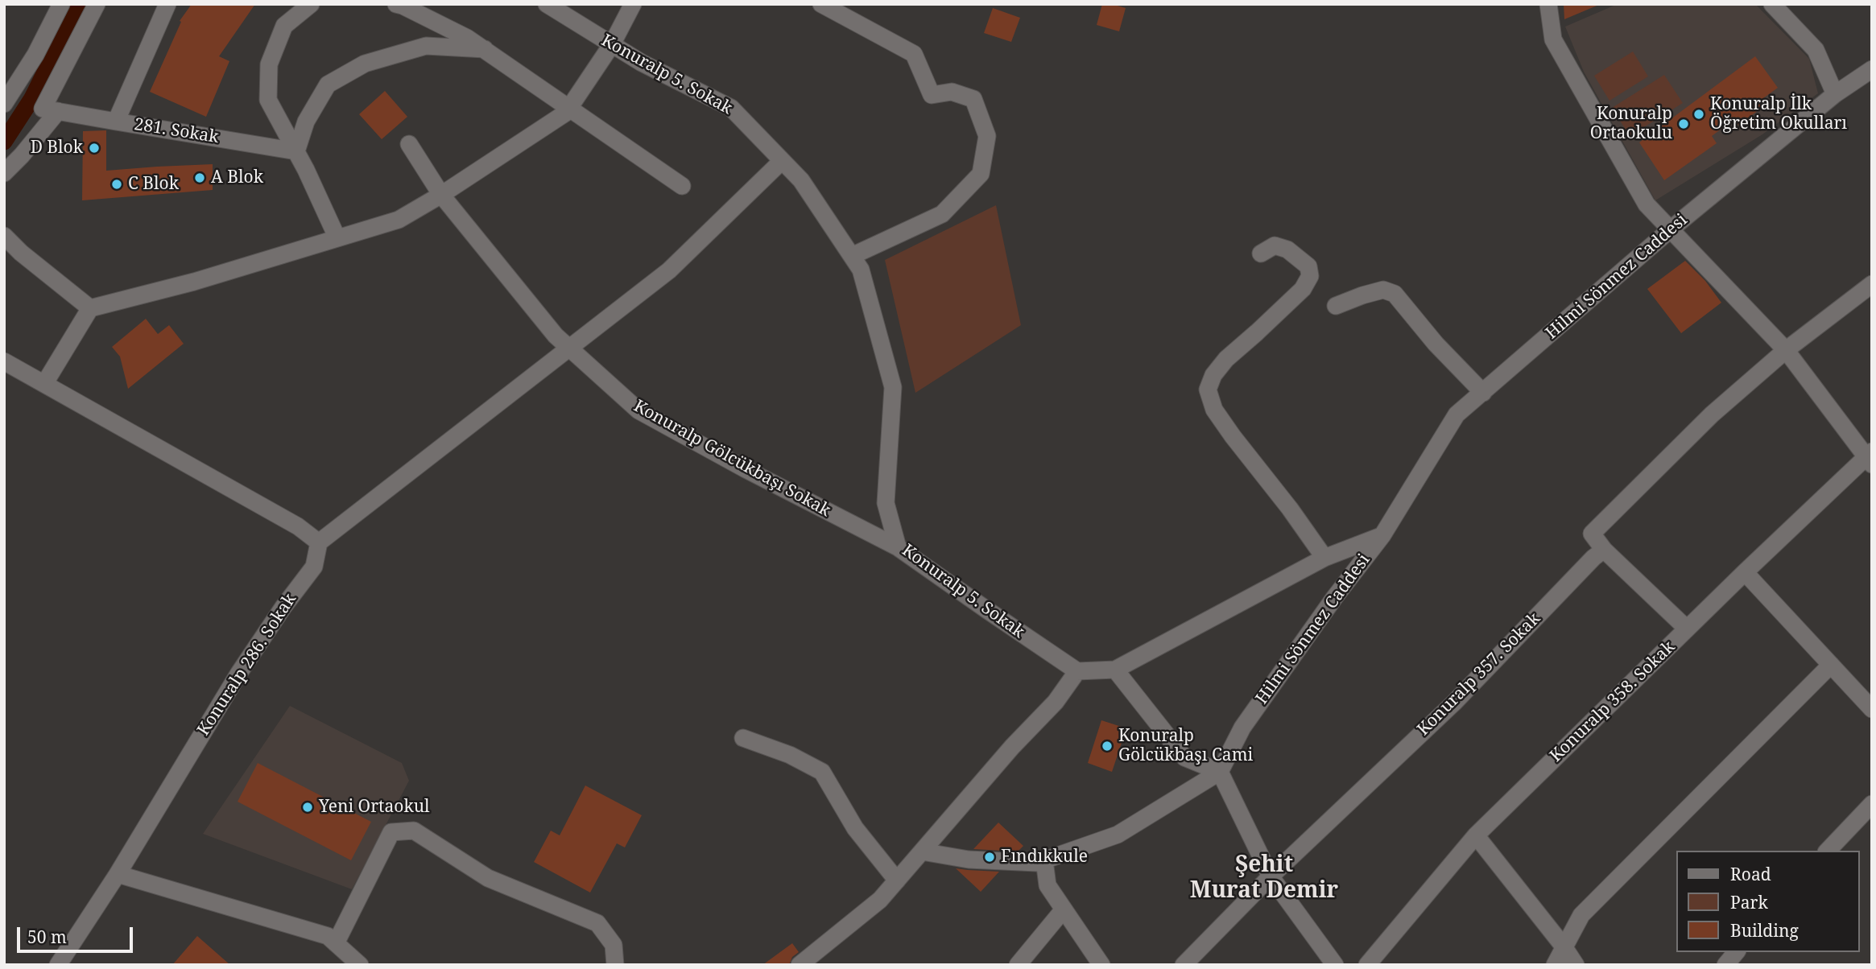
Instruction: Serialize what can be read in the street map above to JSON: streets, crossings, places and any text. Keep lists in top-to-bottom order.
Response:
{
  "streets": {
    "street": [
      "Konuralp 5. Sokak",
      "281. Sokak",
      "Hilmi Sönmez Caddesi",
      "Konuralp Gölcükbaşı Sokak",
      "Konuralp 286. Sokak",
      "Konuralp 357. Sokak",
      "Konuralp 358. Sokak"
    ]
  },
  "crossings": [
    ["Konuralp 5. Sokak", "Hilmi Sönmez Caddesi"],
    ["Konuralp 5. Sokak", "Konuralp Gölcükbaşı Sokak"]
  ],
  "districts": ["Şehit Murat Demir"],
  "places": [
    "Konuralp İlk Öğretim Okulları",
    "Konuralp Ortaokulu",
    "D Blok",
    "A Blok",
    "C Blok",
    "Konuralp Gölcükbaşı Cami",
    "Yeni Ortaokul",
    "Fındıkkule"
  ],
  "legend": ["Road", "Park", "Building"],
  "scale_bar": "50 m"
}
